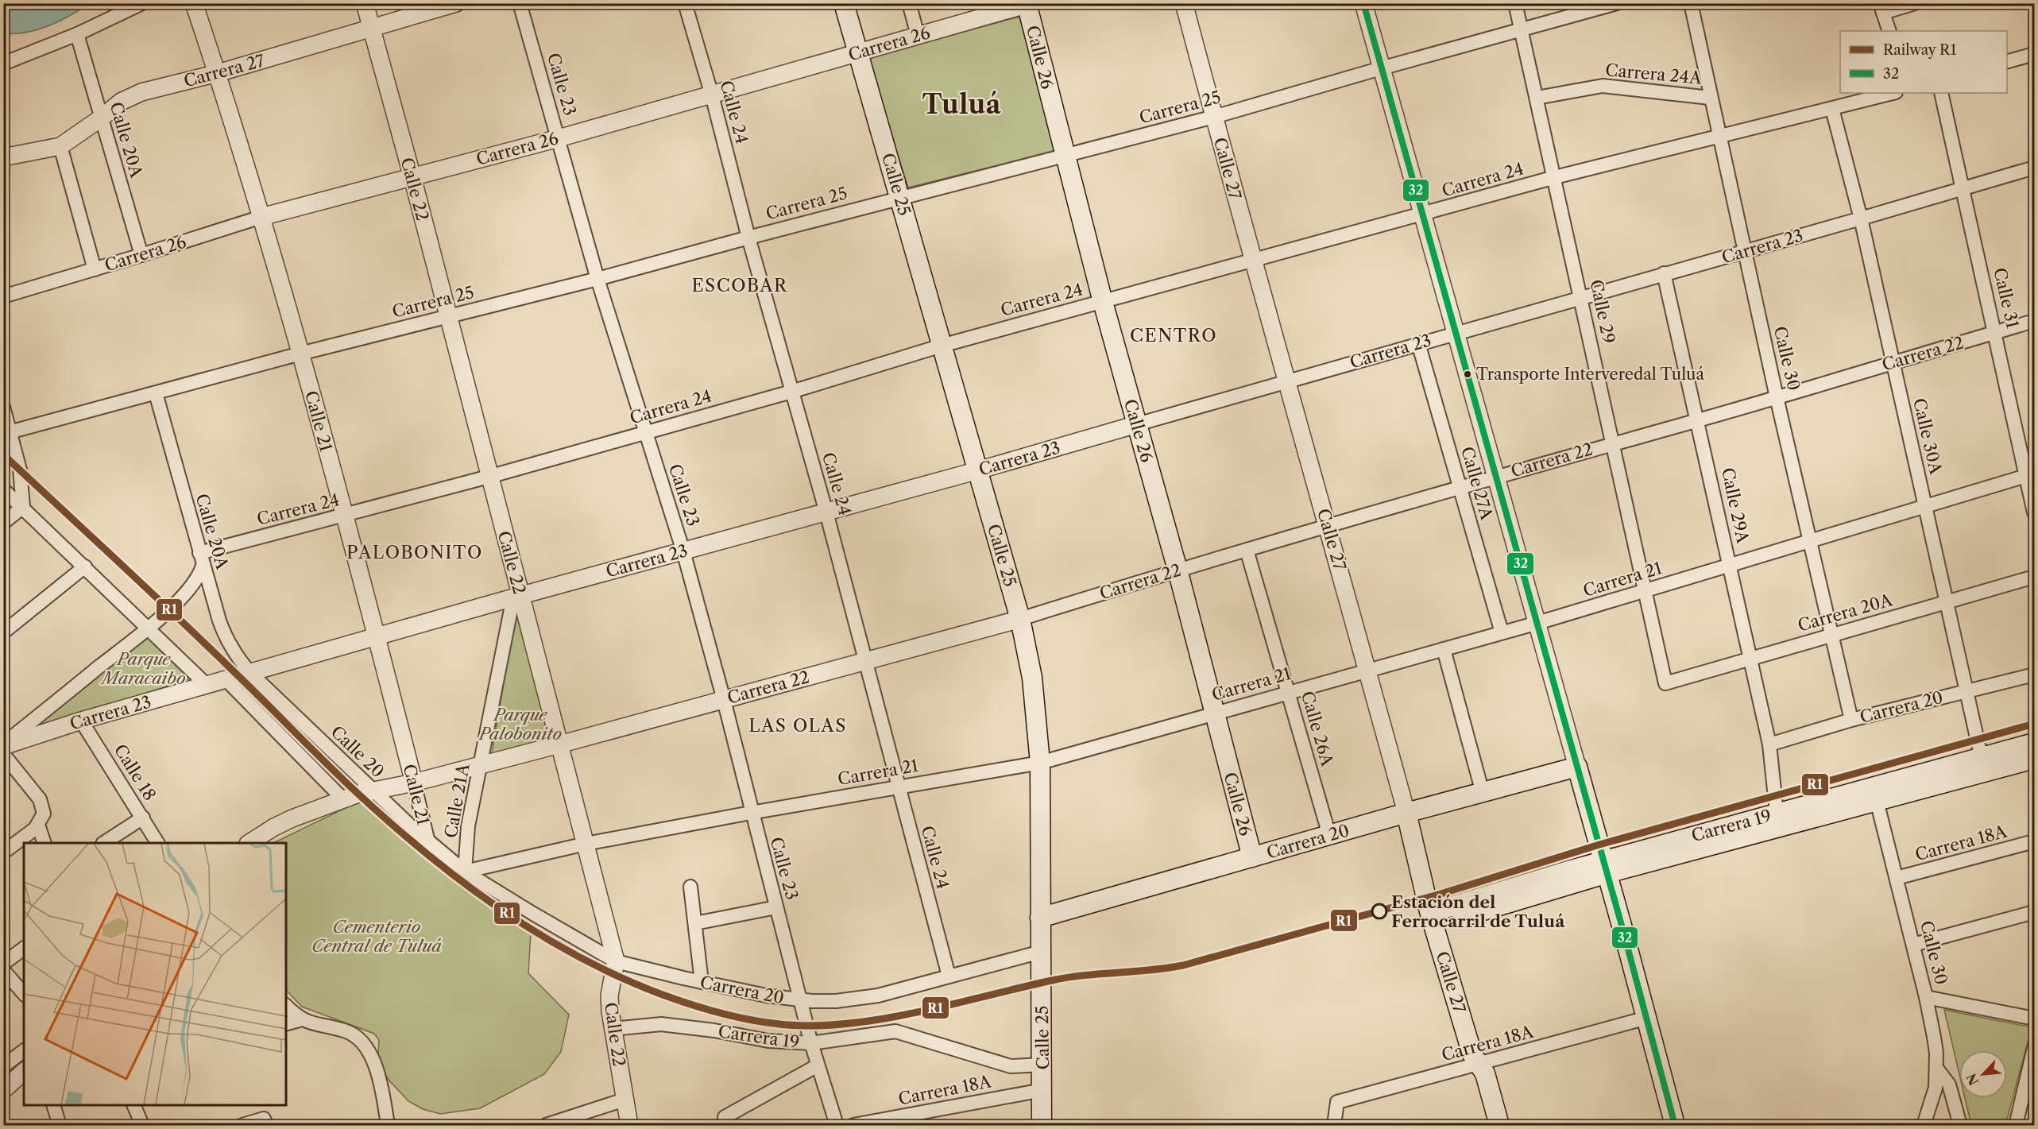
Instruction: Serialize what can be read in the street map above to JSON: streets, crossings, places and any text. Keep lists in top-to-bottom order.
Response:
{
  "streets": {
    "main road": [
      "Calle 26",
      "Calle 27",
      "Calle 25",
      "Carrera 20",
      "Carrera 19"
    ],
    "street": [
      "Carrera 26",
      "Carrera 27",
      "Carrera 24A",
      "Calle 23",
      "Carrera 25",
      "Calle 24",
      "Calle 20A",
      "Carrera 24",
      "Calle 22",
      "Carrera 23",
      "Calle 31",
      "Calle 29",
      "Carrera 22",
      "Calle 30",
      "Calle 21",
      "Calle 30A",
      "Calle 27A",
      "Calle 29A",
      "Carrera 21",
      "Carrera 20A",
      "Calle 26A",
      "Calle 20",
      "Calle 18",
      "Calle 21A",
      "Carrera 18A"
    ]
  },
  "crossings": [
    ["Carrera 26", "Calle 26"],
    ["Carrera 26", "Calle 23"],
    ["Carrera 26", "Calle 24"],
    ["Carrera 26", "Calle 20A"],
    ["Carrera 26", "Calle 25"],
    ["Carrera 26", "Calle 22"],
    ["Carrera 26", "Calle 21"],
    ["Calle 26", "Carrera 25"],
    ["Calle 26", "Carrera 24"],
    ["Calle 26", "Carrera 23"],
    ["Calle 26", "Carrera 22"],
    ["Calle 26", "Carrera 21"],
    ["Calle 26", "Carrera 20"],
    ["Carrera 27", "Calle 20A"],
    ["Carrera 27", "Calle 22"],
    ["Carrera 27", "Calle 21"],
    ["Carrera 24A", "Calle 29"],
    ["Carrera 24A", "Calle 30"],
    ["Calle 23", "Carrera 25"],
    ["Calle 23", "Carrera 24"],
    ["Calle 23", "Carrera 23"],
    ["Calle 23", "Carrera 22"],
    ["Calle 23", "Carrera 21"],
    ["Calle 23", "Carrera 20"],
    ["Calle 23", "Carrera 19"],
    ["Carrera 25", "Calle 24"],
    ["Carrera 25", "Calle 20A"],
    ["Carrera 25", "Calle 27"],
    ["Carrera 25", "Calle 25"],
    ["Carrera 25", "Calle 22"],
    ["Carrera 25", "Calle 29"],
    ["Carrera 25", "Calle 21"],
    ["Calle 24", "Carrera 24"],
    ["Calle 24", "Carrera 23"],
    ["Calle 24", "Carrera 22"],
    ["Calle 24", "Carrera 21"],
    ["Calle 24", "Carrera 20"],
    ["Calle 20A", "Carrera 24"],
    ["Calle 20A", "Carrera 23"],
    ["Calle 20A", "Calle 20"],
    ["Calle 27", "Carrera 24"],
    ["Calle 27", "Carrera 23"],
    ["Calle 27", "Carrera 22"],
    ["Calle 27", "Carrera 21"],
    ["Calle 27", "Carrera 20"],
    ["Calle 27", "Carrera 19"],
    ["Calle 27", "Carrera 18A"],
    ["Carrera 24", "Calle 25"],
    ["Carrera 24", "Calle 22"],
    ["Carrera 24", "Calle 29"],
    ["Carrera 24", "Calle 30"],
    ["Carrera 24", "Calle 21"],
    ["Carrera 24", "Calle 30A"],
    ["Calle 25", "Carrera 23"],
    ["Calle 25", "Carrera 22"],
    ["Calle 25", "Carrera 21"],
    ["Calle 25", "Carrera 20"],
    ["Calle 25", "Carrera 19"],
    ["Calle 25", "Carrera 18A"],
    ["Calle 22", "Carrera 23"],
    ["Calle 22", "Carrera 22"],
    ["Calle 22", "Carrera 21"],
    ["Calle 22", "Carrera 20"],
    ["Calle 22", "Calle 21A"],
    ["Calle 22", "Carrera 19"],
    ["Carrera 23", "Calle 31"],
    ["Carrera 23", "Calle 29"],
    ["Carrera 23", "Calle 30"],
    ["Carrera 23", "Calle 21"],
    ["Carrera 23", "Calle 30A"],
    ["Carrera 23", "Calle 27A"],
    ["Carrera 23", "Calle 29A"],
    ["Carrera 23", "Calle 20"],
    ["Carrera 23", "Calle 18"],
    ["Carrera 23", "Calle 21A"],
    ["Calle 31", "Carrera 22"],
    ["Calle 31", "Carrera 21"],
    ["Calle 29", "Carrera 22"],
    ["Calle 29", "Carrera 21"],
    ["Calle 29", "Carrera 20A"],
    ["Carrera 22", "Calle 30"],
    ["Carrera 22", "Calle 21"],
    ["Carrera 22", "Calle 30A"],
    ["Carrera 22", "Calle 27A"],
    ["Carrera 22", "Calle 29A"],
    ["Carrera 22", "Calle 26A"],
    ["Carrera 22", "Calle 20"],
    ["Carrera 22", "Calle 21A"],
    ["Calle 30", "Carrera 21"],
    ["Calle 30", "Carrera 20A"],
    ["Calle 30", "Carrera 20"],
    ["Calle 30", "Carrera 19"],
    ["Calle 30", "Carrera 18A"],
    ["Calle 21", "Calle 20"],
    ["Calle 30A", "Carrera 21"],
    ["Calle 30A", "Carrera 20A"],
    ["Calle 30A", "Carrera 20"],
    ["Calle 30A", "Carrera 19"],
    ["Calle 27A", "Carrera 21"],
    ["Calle 29A", "Carrera 21"],
    ["Calle 29A", "Carrera 20A"],
    ["Calle 29A", "Carrera 20"],
    ["Calle 29A", "Carrera 19"],
    ["Carrera 21", "Carrera 20"],
    ["Carrera 21", "Calle 26A"],
    ["Carrera 21", "Calle 20"],
    ["Carrera 21", "Calle 21A"],
    ["Carrera 20", "Calle 26A"],
    ["Carrera 20", "Calle 20"],
    ["Carrera 20", "Calle 21A"],
    ["Calle 20", "Calle 21A"]
  ],
  "districts": [
    "Tuluá",
    "ESCOBAR",
    "CENTRO",
    "PALOBONITO",
    "LAS OLAS"
  ],
  "parks": ["Parque Maracaibo", "Parque Palobonito", "Cementerio Central de Tuluá"],
  "places": ["Transporte Interveredal Tuluá", "Estación del Ferrocarril de Tuluá"],
  "lines": ["transit line 32", "rail line R1"],
  "legend": ["Railway R1", "32"],
  "north": "bottom left"
}
